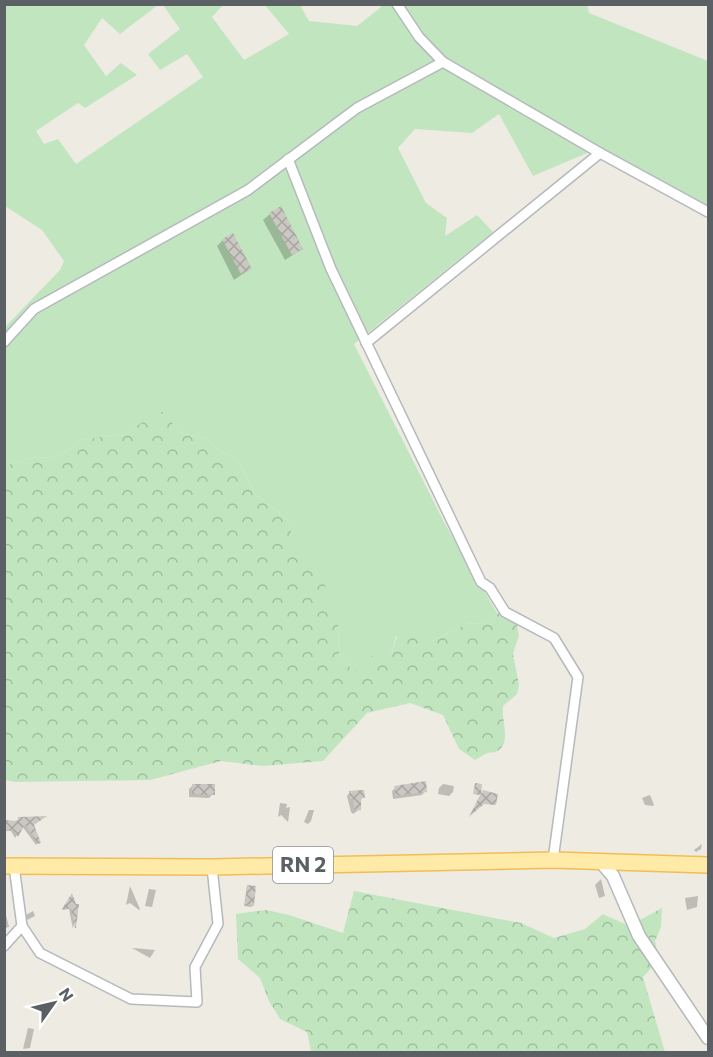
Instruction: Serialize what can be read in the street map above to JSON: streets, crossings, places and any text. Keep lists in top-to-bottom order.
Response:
{
  "streets": {
    "main road": ["RN 2"]
  },
  "north": "top right"
}
